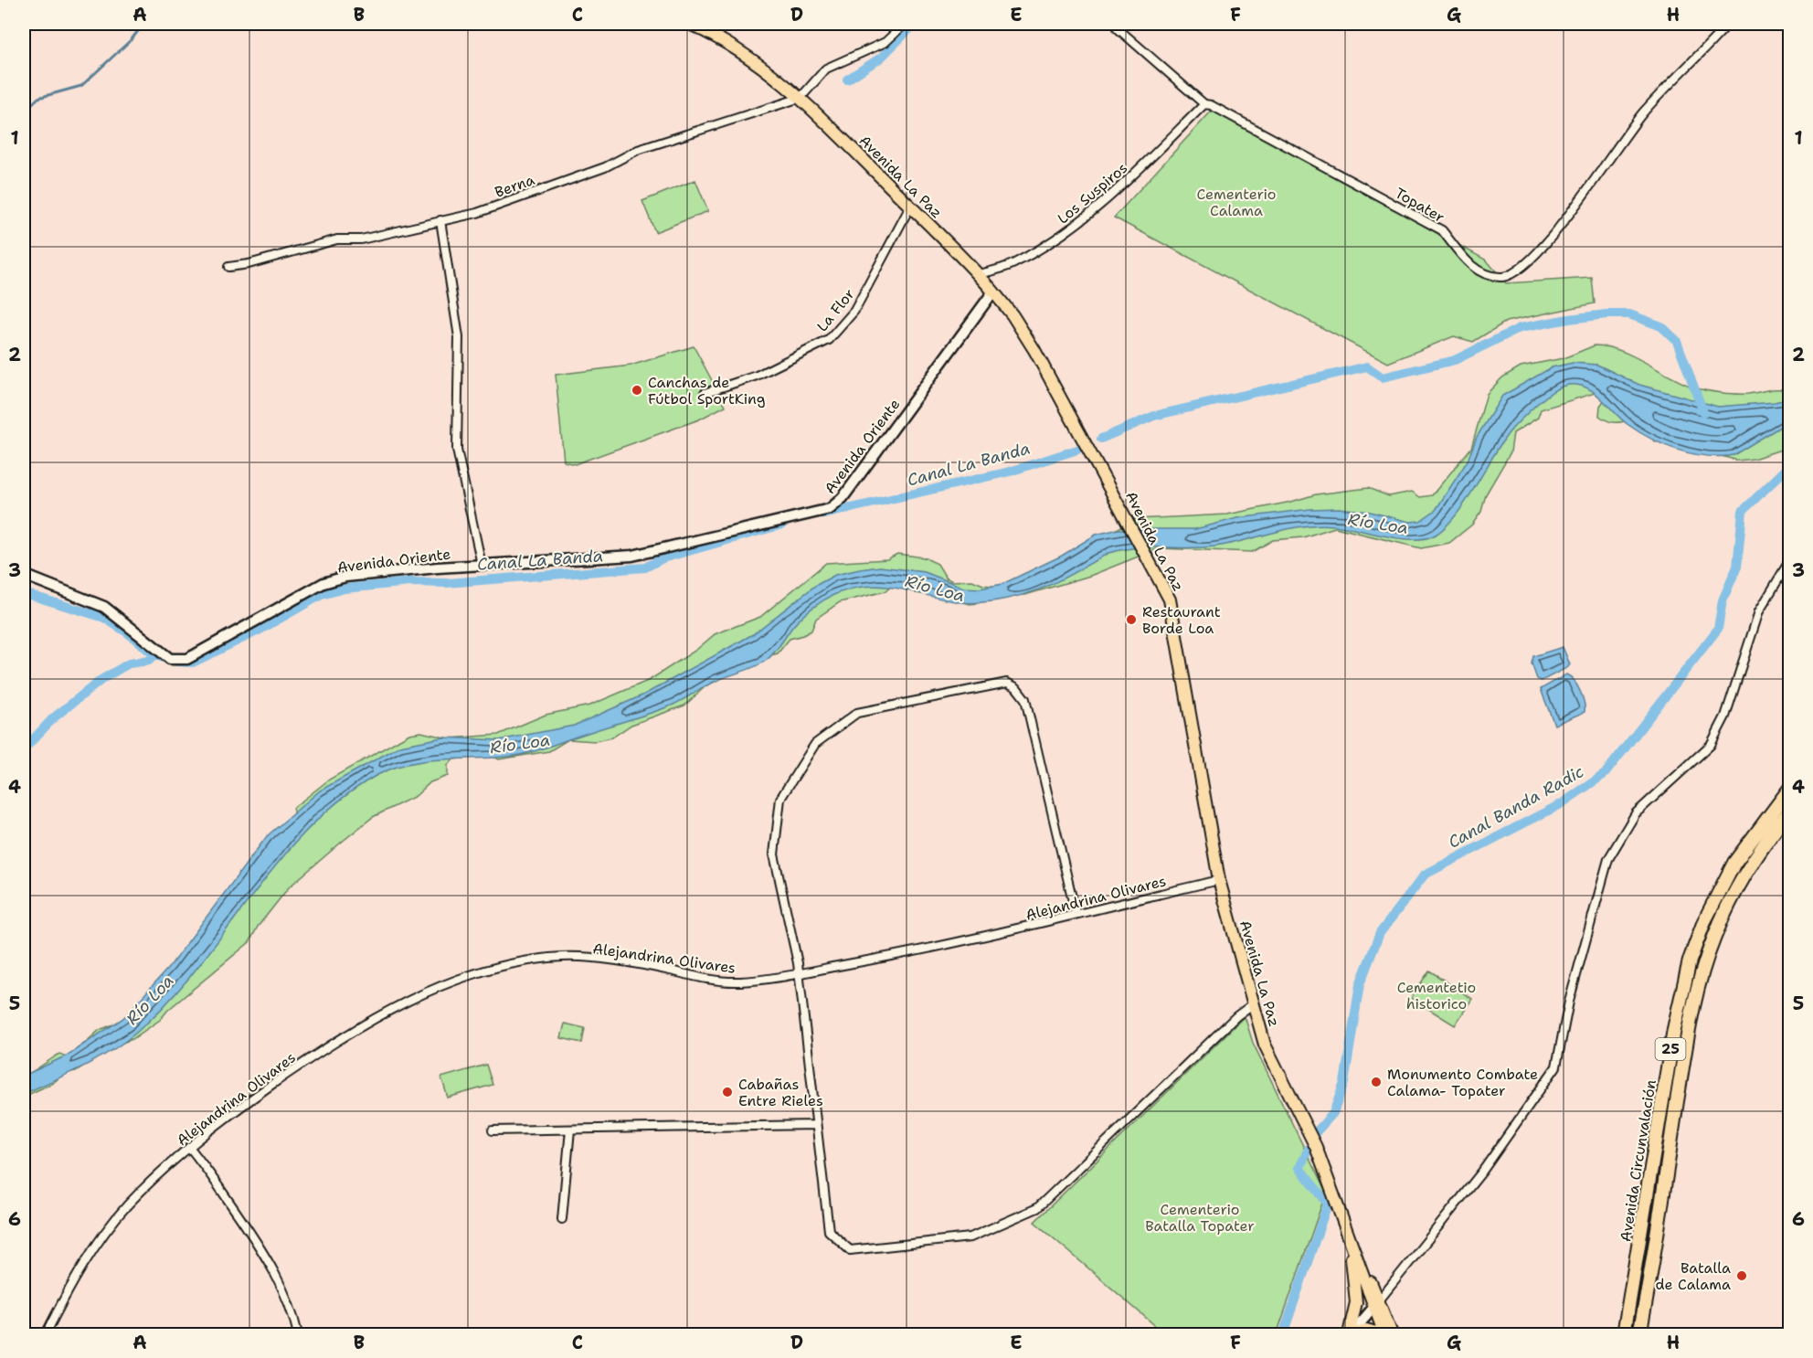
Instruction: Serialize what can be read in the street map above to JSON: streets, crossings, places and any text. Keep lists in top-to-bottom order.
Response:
{
  "streets": {
    "highway": ["25", "Avenida Circunvalación"],
    "main road": ["Avenida La Paz"],
    "street": [
      "Berna",
      "Los Suspiros",
      "Topater",
      "La Flor",
      "Avenida Oriente",
      "Alejandrina Olivares"
    ]
  },
  "crossings": [
    ["Avenida La Paz", "Berna"],
    ["Avenida La Paz", "Los Suspiros"],
    ["Avenida La Paz", "La Flor"],
    ["Avenida La Paz", "Avenida Oriente"],
    ["Avenida La Paz", "Alejandrina Olivares"],
    ["Los Suspiros", "Topater"]
  ],
  "water": ["Canal La Banda", "Río Loa", "Canal Banda Radic"],
  "parks": ["Cementerio Calama", "Cementetio historico", "Cementerio Batalla Topater"],
  "places": [
    "Canchas de Fútbol SportKing",
    "Restaurant Borde Loa",
    "Monumento Combate Calama- Topater",
    "Cabañas Entre Rieles",
    "Batalla de Calama"
  ],
  "grid": {
    "columns": [
      "A",
      "B",
      "C",
      "D",
      "E",
      "F",
      "G",
      "H"
    ],
    "rows": [
      "1",
      "2",
      "3",
      "4",
      "5",
      "6"
    ]
  }
}
